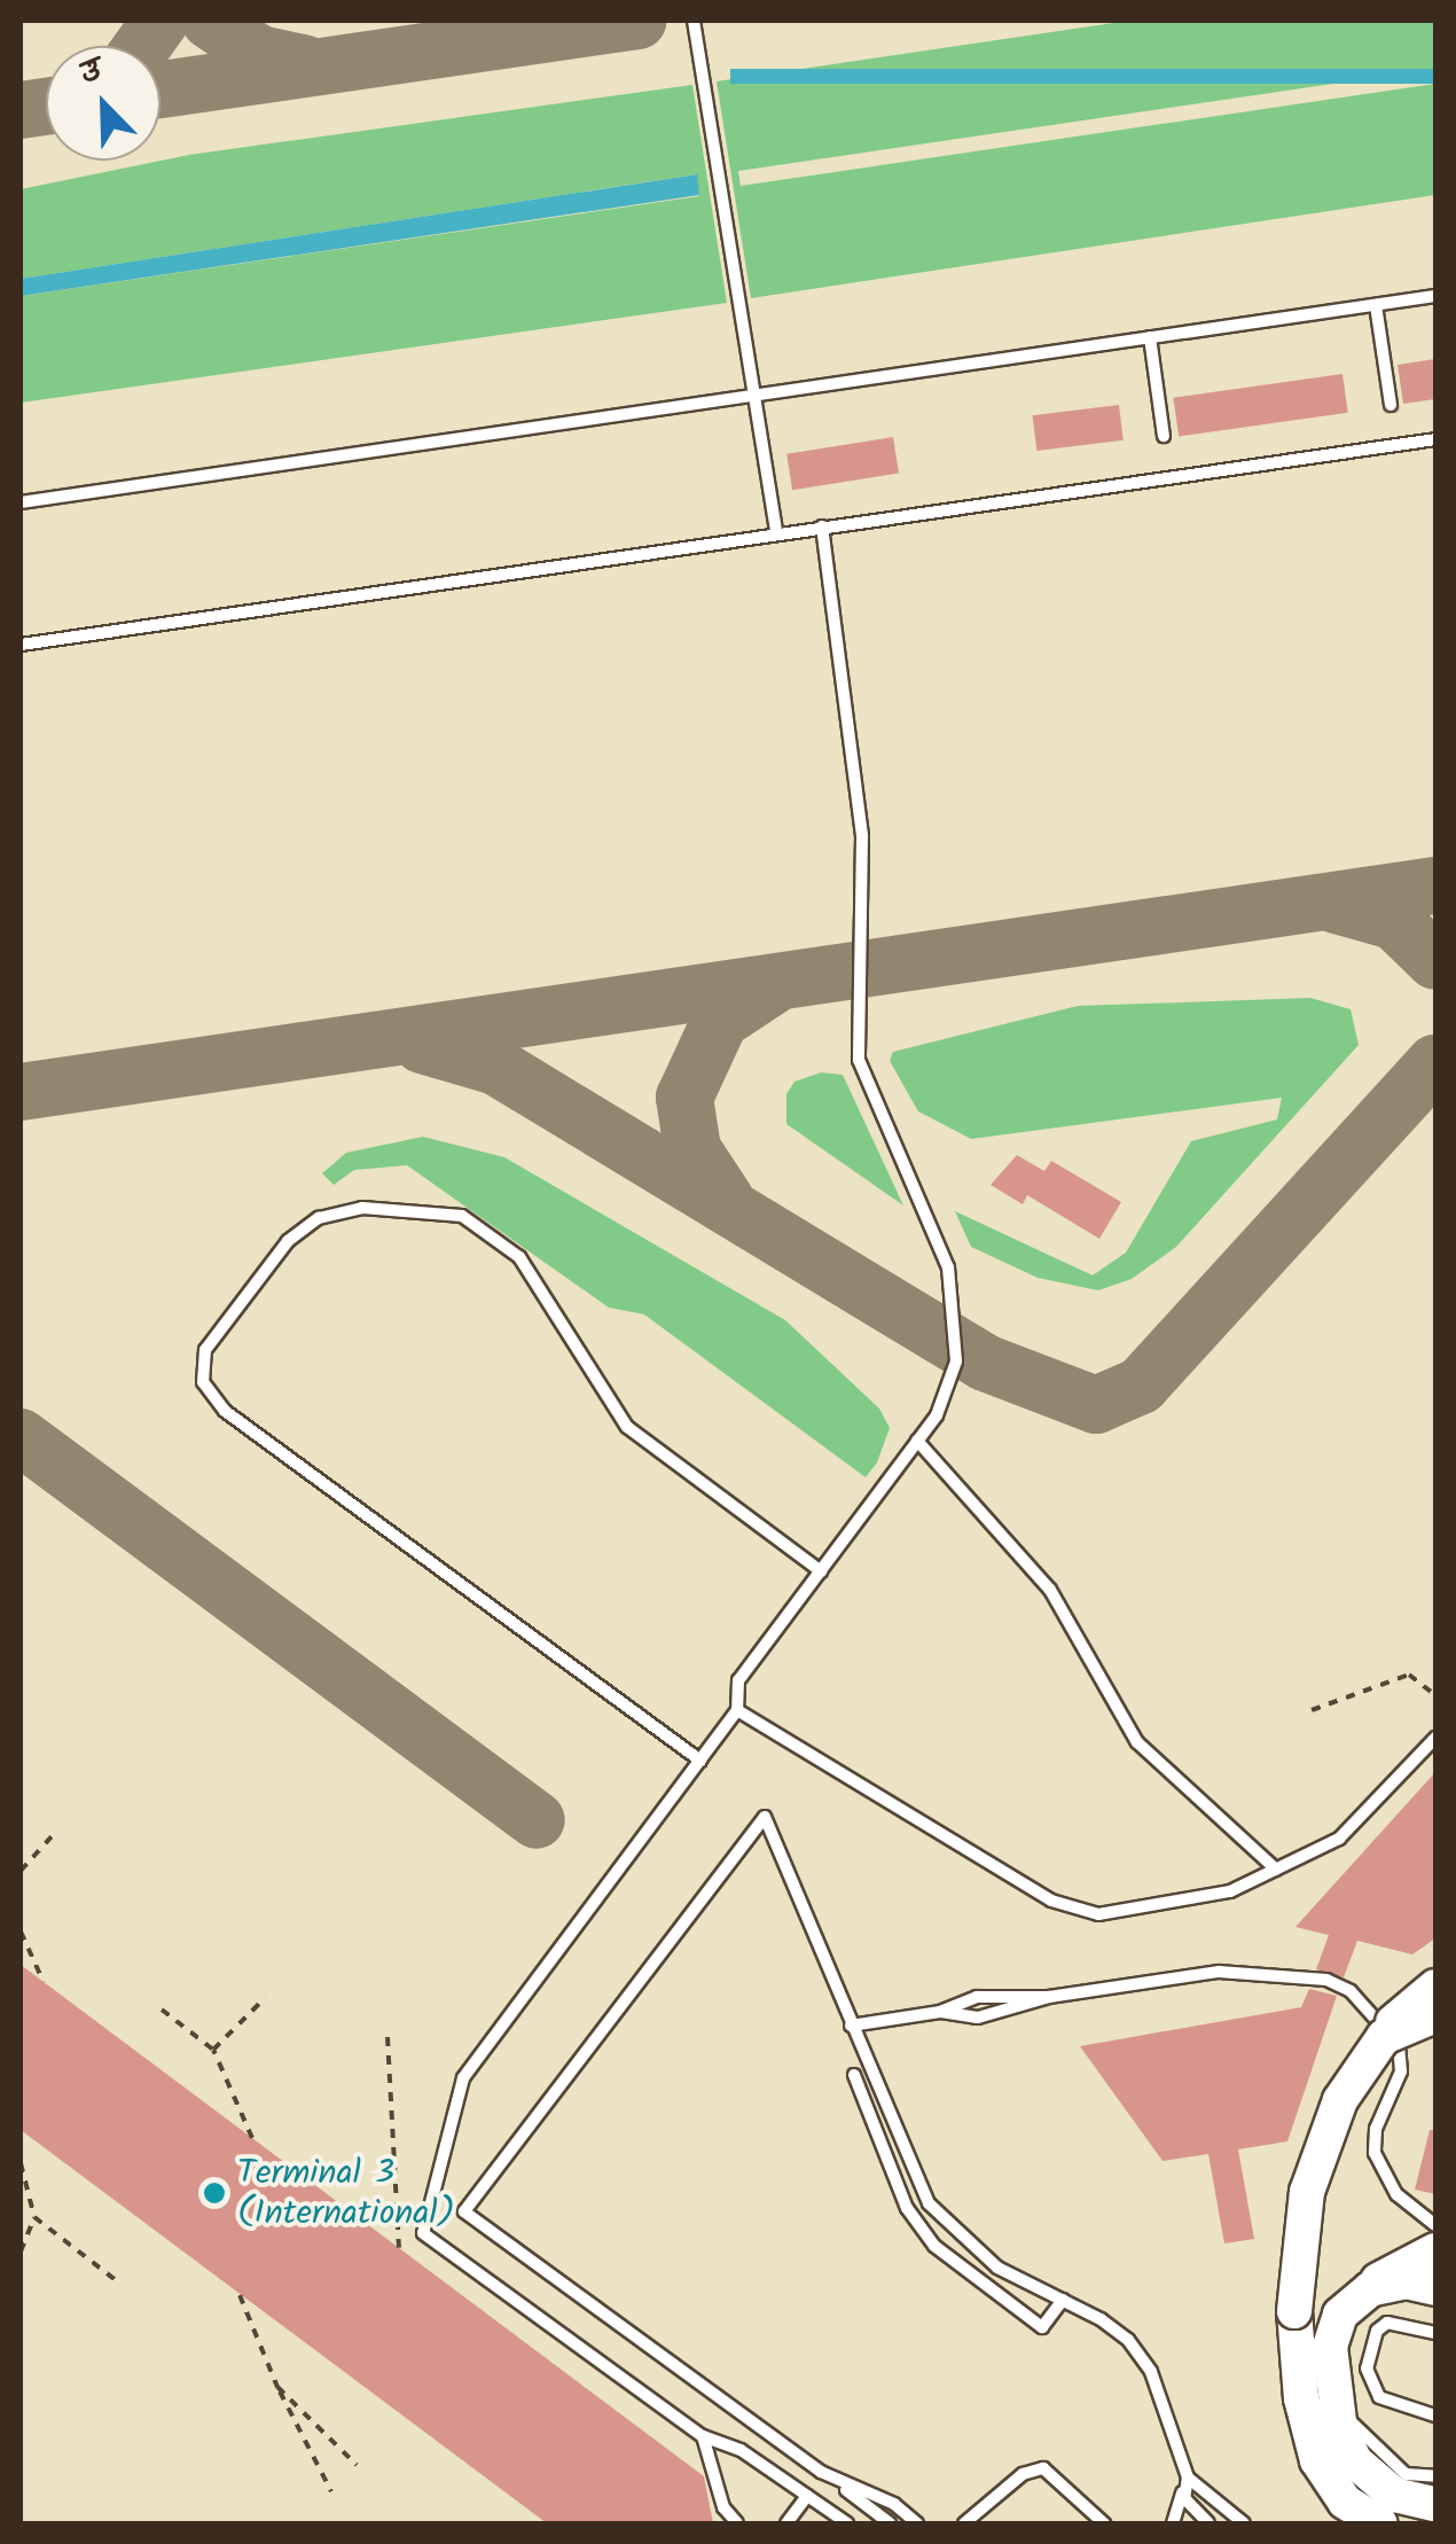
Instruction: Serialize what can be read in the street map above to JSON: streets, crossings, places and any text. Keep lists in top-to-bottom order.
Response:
{
  "places": ["Terminal 3 (International)"],
  "north": "top left"
}
